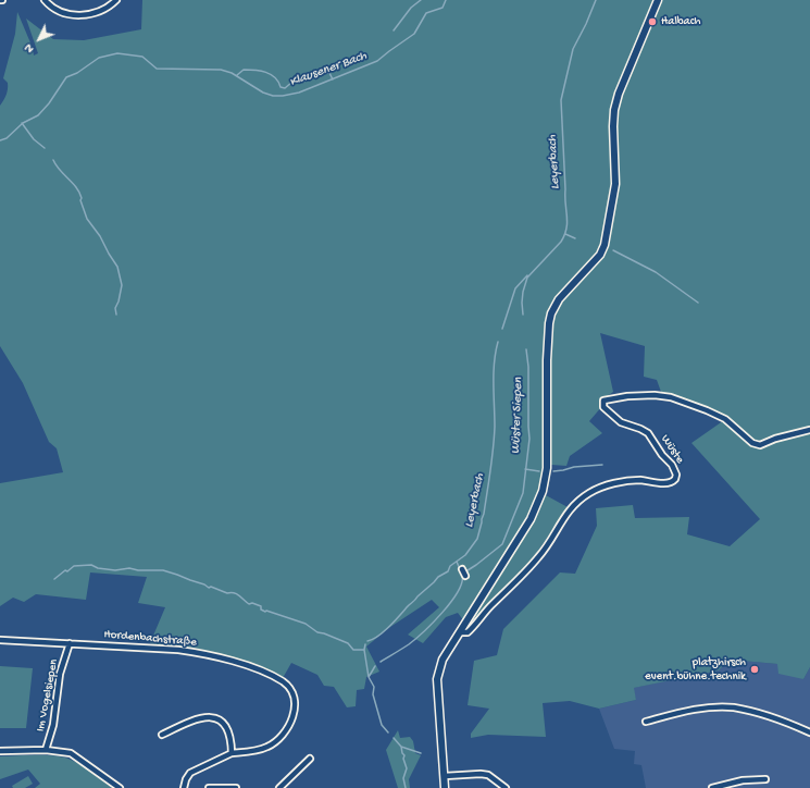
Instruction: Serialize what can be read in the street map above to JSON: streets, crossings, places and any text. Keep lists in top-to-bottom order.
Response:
{
  "streets": {
    "street": ["Wüste", "Hordenbachstraße", "Im Vogelsiepen"]
  },
  "crossings": [
    ["Hordenbachstraße", "Im Vogelsiepen"]
  ],
  "water": ["Klausener Bach", "Leyerbach", "Wüster Siepen"],
  "places": ["Halbach", "platzhirsch event.bühne.technik"],
  "north": "bottom left"
}
